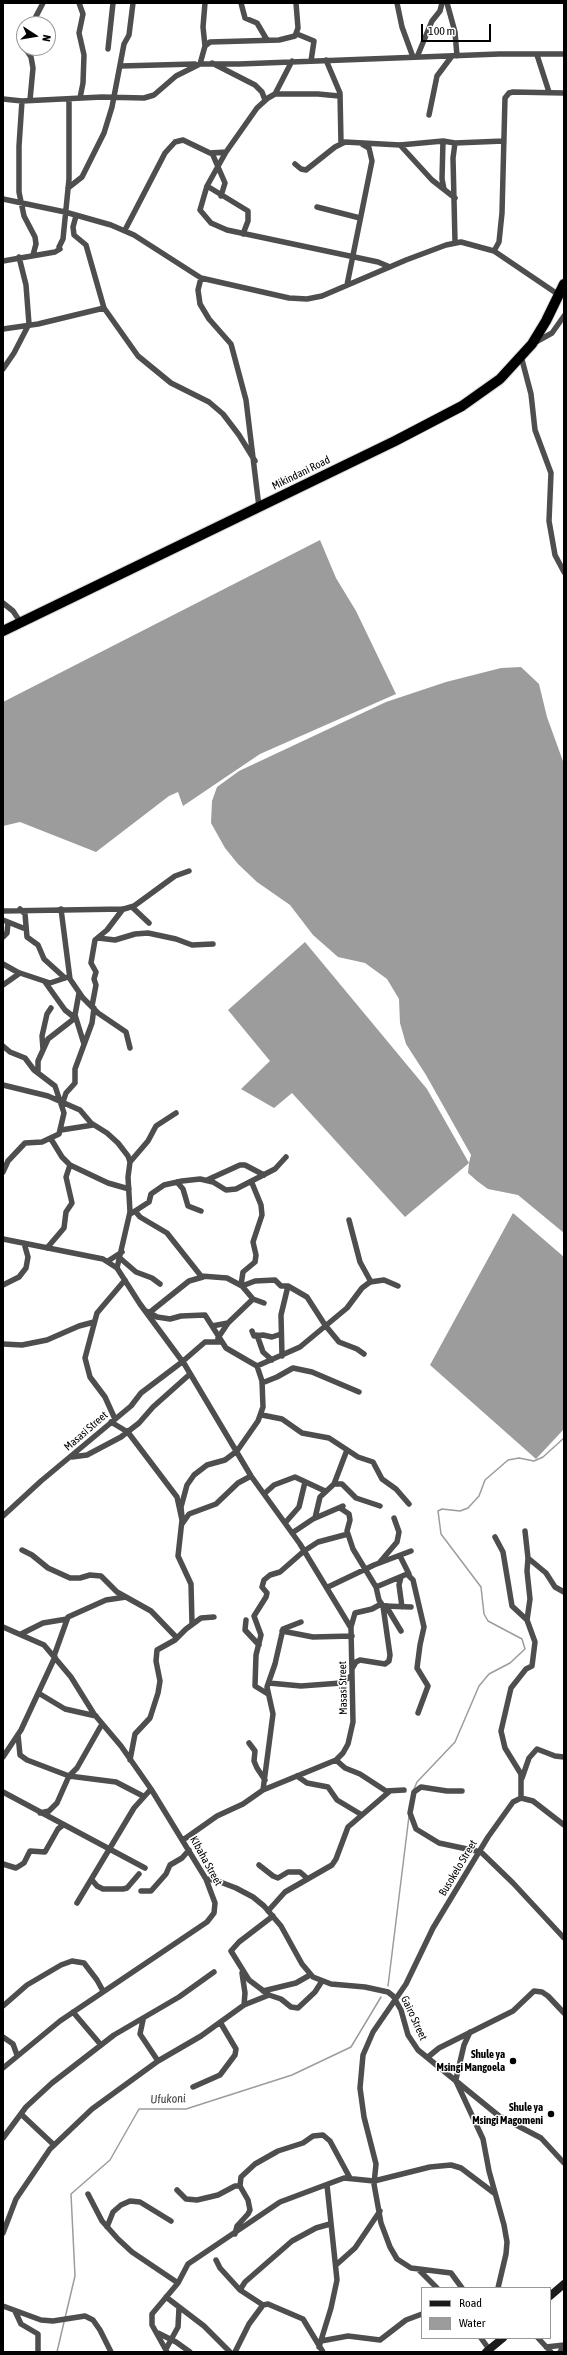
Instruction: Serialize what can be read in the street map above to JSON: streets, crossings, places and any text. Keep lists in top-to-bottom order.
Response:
{
  "streets": {
    "highway": ["Mikindani Road"],
    "street": [
      "Masasi Street",
      "KIbaha Street",
      "Busokelo Street",
      "Gairo Street"
    ]
  },
  "crossings": [
    ["Busokelo Street", "Gairo Street"]
  ],
  "water": ["Ufukoni"],
  "places": ["Shule ya Msingi Mangoela", "Shule ya Msingi Magomeni"],
  "legend": ["Road", "Water"],
  "scale_bar": "100 m",
  "north": "right"
}
